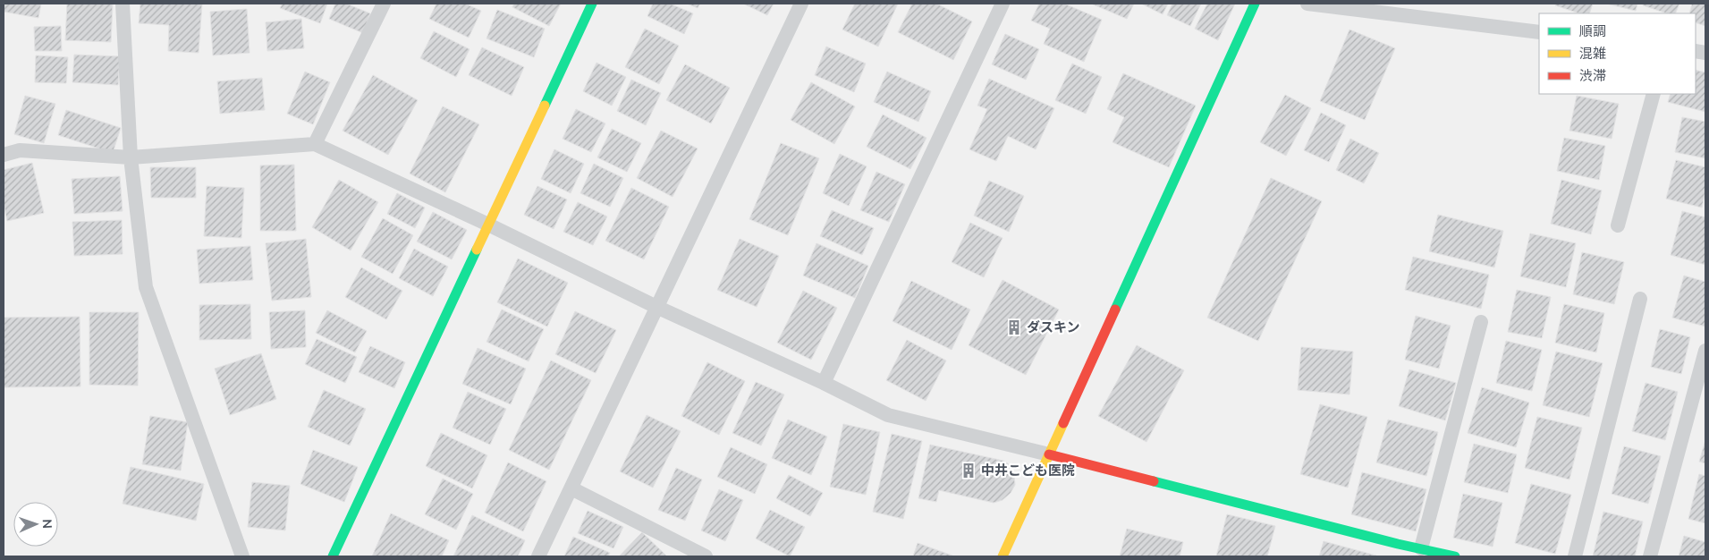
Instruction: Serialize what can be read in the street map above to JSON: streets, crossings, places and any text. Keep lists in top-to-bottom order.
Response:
{
  "places": {
    "building": ["ダスキン", "中井こども医院"]
  },
  "legend": ["順調", "混雑", "渋滞"],
  "north": "right"
}
